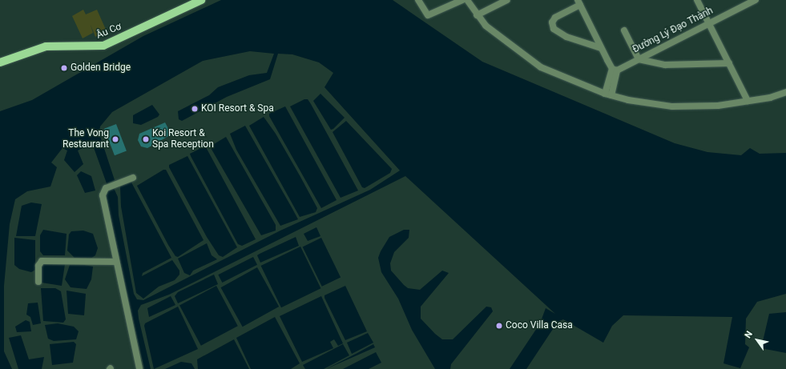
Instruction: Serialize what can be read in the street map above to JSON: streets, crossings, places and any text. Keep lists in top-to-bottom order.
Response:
{
  "streets": {
    "main road": ["Âu Cơ"],
    "street": ["Đường Lý Đạo Thành"]
  },
  "places": [
    "Golden Bridge",
    "KOI Resort & Spa",
    "The Vong Restaurant",
    "Koi Resort & Spa Reception",
    "Coco Villa Casa"
  ],
  "north": "top left"
}
